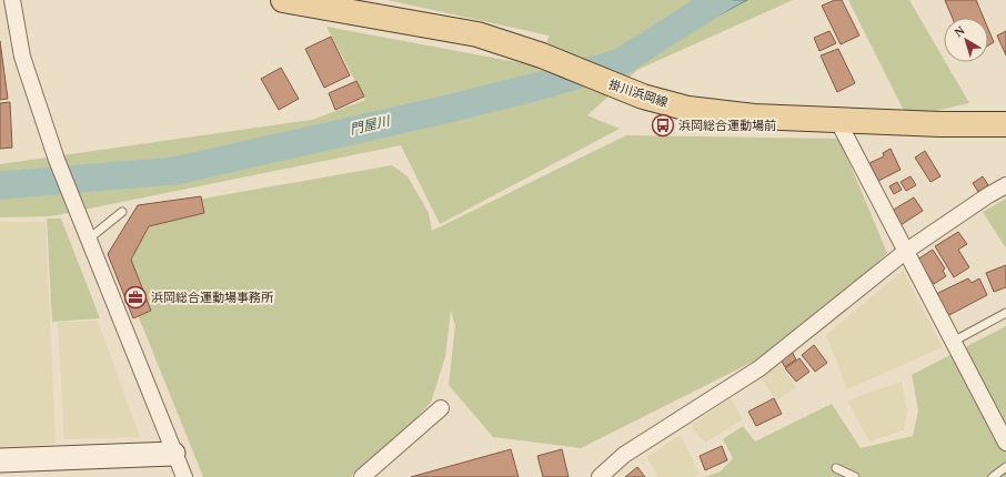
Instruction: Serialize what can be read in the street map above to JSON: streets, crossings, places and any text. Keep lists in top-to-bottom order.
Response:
{
  "streets": {
    "main road": ["掛川浜岡線"]
  },
  "water": ["門屋川"],
  "places": {
    "bus stop": ["浜岡総合運動場前"],
    "office": ["浜岡総合運動場事務所"]
  },
  "north": "top left"
}
